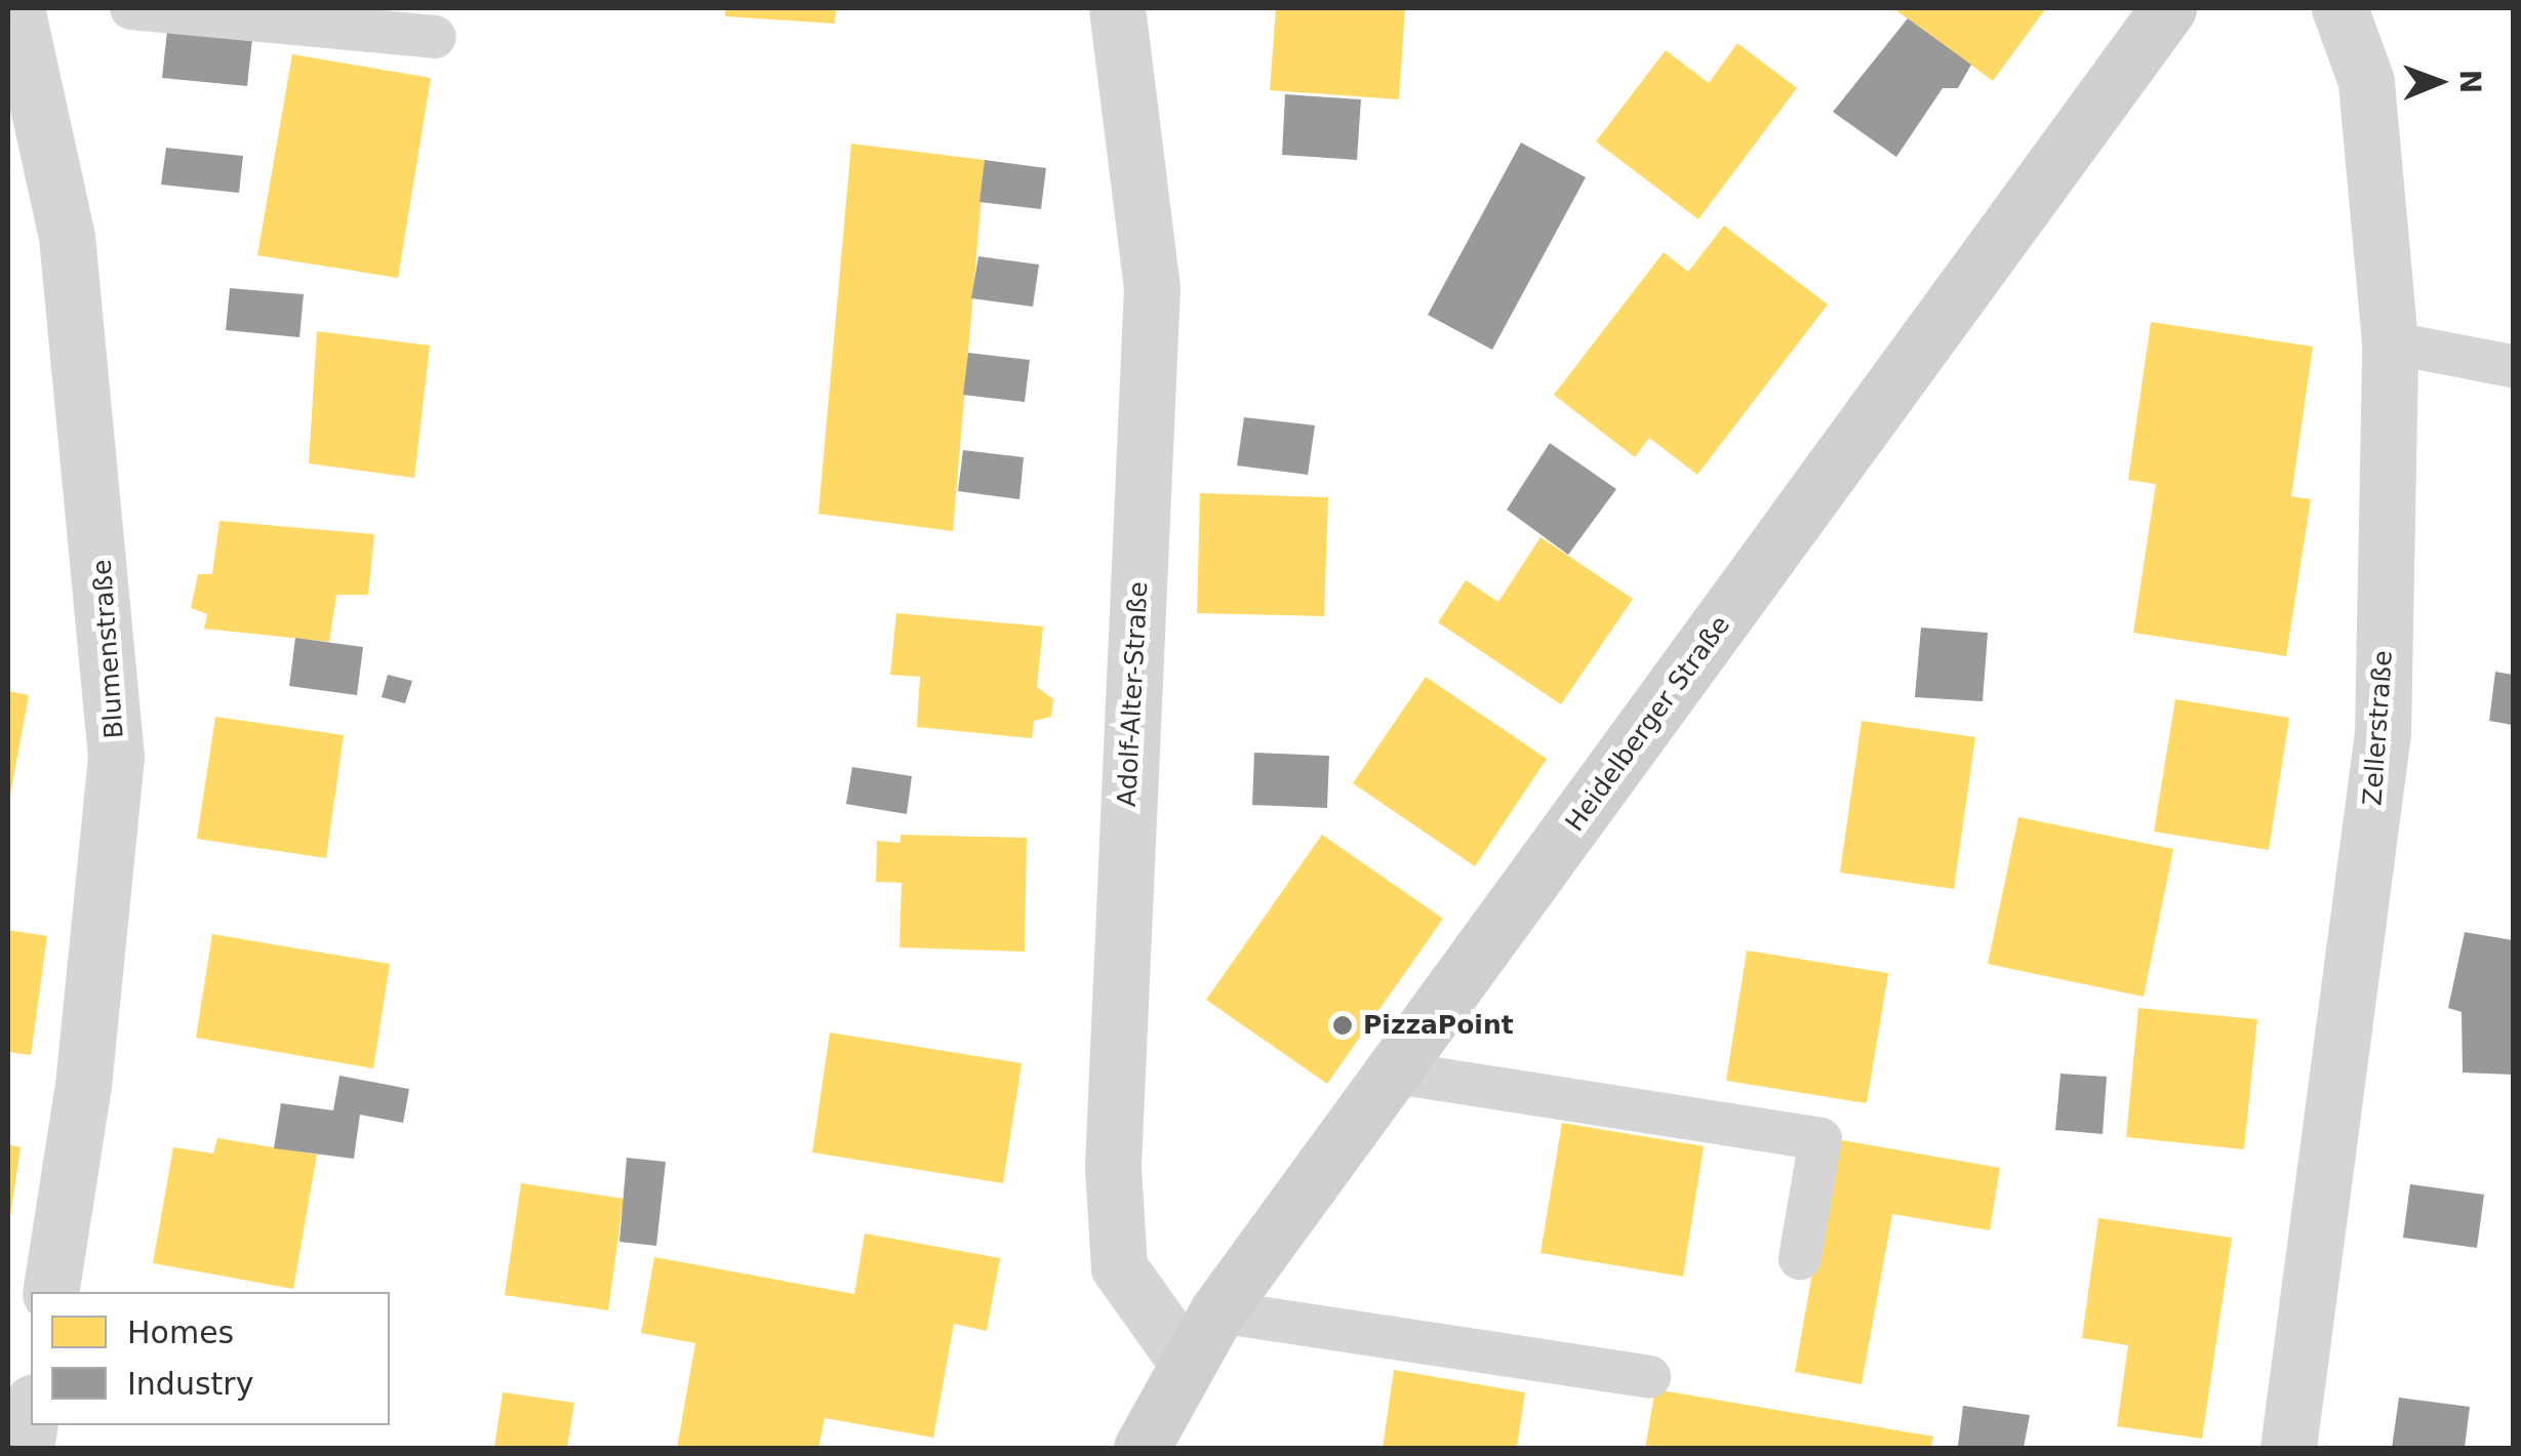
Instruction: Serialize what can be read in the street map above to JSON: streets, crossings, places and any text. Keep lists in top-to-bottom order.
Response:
{
  "streets": {
    "main road": ["Heidelberger Straße"],
    "street": ["Blumenstraße", "Adolf-Alter-Straße", "Zellerstraße"]
  },
  "crossings": [
    ["Adolf-Alter-Straße", "Heidelberger Straße"]
  ],
  "places": ["PizzaPoint"],
  "legend": ["Homes", "Industry"],
  "north": "right"
}
